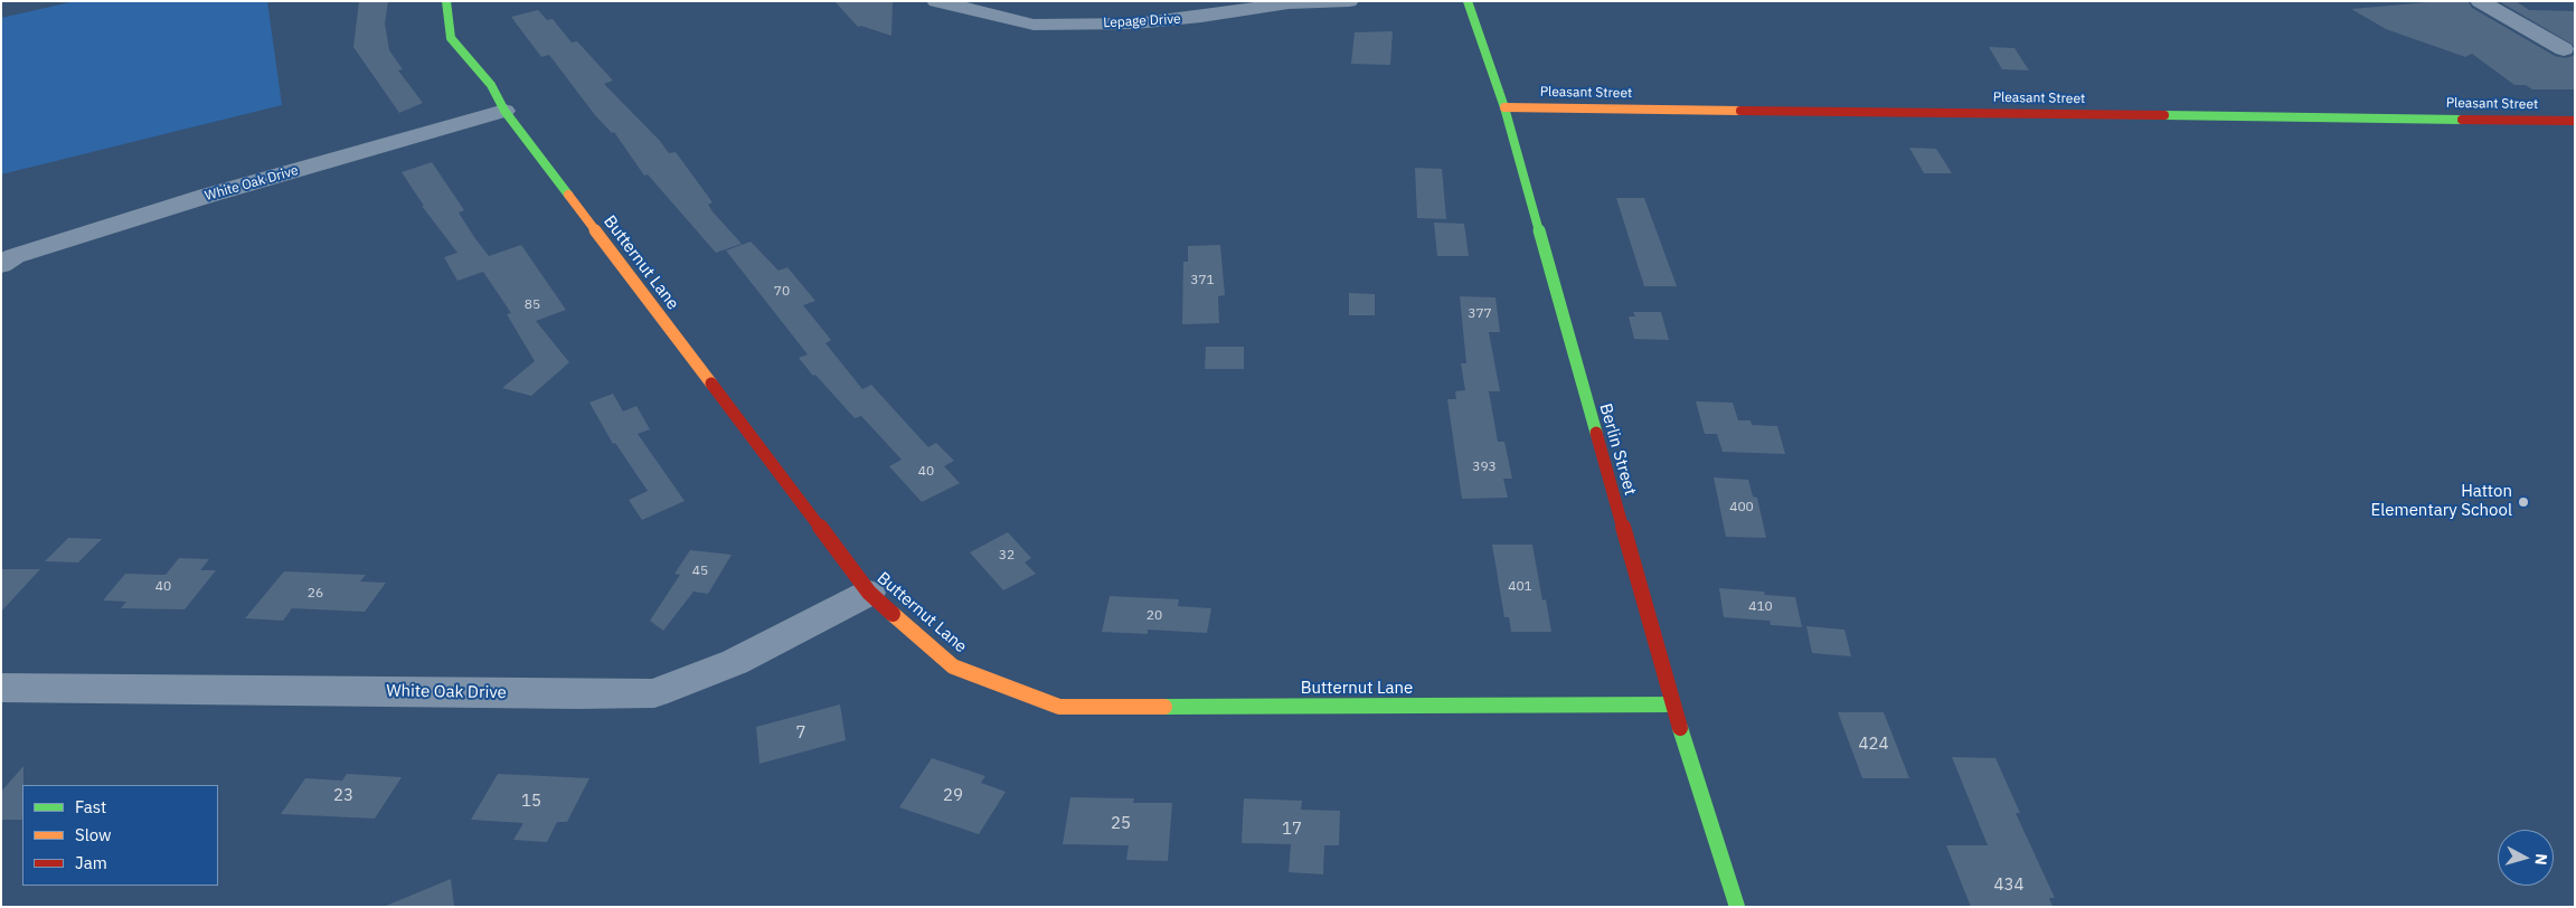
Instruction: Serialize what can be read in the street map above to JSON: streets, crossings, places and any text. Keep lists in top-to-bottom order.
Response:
{
  "streets": {
    "street": [
      "Lepage Drive",
      "Pleasant Street",
      "White Oak Drive",
      "Butternut Lane",
      "Berlin Street"
    ]
  },
  "crossings": [
    ["Pleasant Street", "Berlin Street"],
    ["White Oak Drive", "Butternut Lane"],
    ["Butternut Lane", "Berlin Street"]
  ],
  "places": ["Hatton Elementary School"],
  "house_numbers": [
    "371",
    "70",
    "85",
    "377",
    "393",
    "40",
    "400",
    "32",
    "45",
    "40",
    "401",
    "26",
    "410",
    "20",
    "7",
    "424",
    "23",
    "29",
    "15",
    "25",
    "17",
    "434"
  ],
  "legend": ["Fast", "Slow", "Jam"],
  "north": "right"
}
